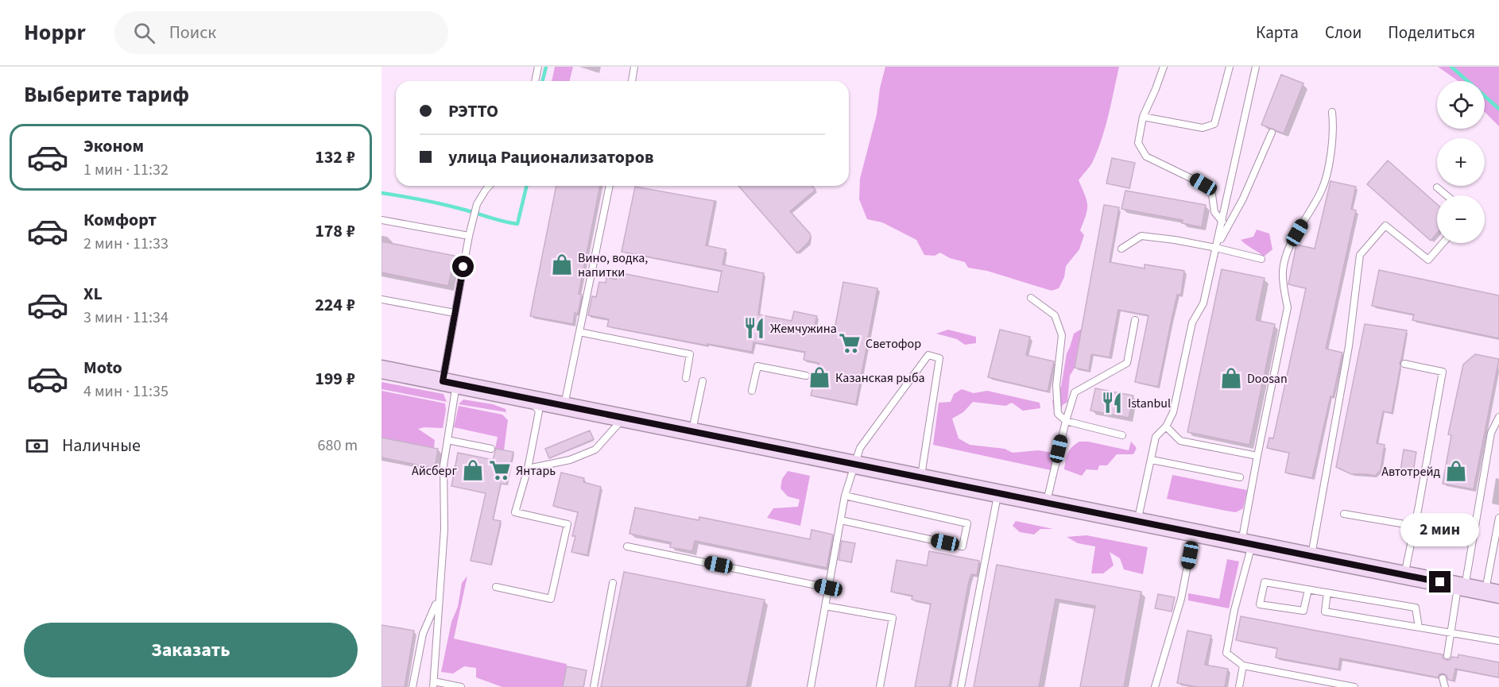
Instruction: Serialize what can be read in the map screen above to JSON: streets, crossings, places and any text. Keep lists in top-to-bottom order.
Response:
{
  "places": {
    "shop": [
      "Вино, водка, напитки",
      "Казанская рыба",
      "Doosan",
      "Айсберг",
      "Автотрейд"
    ],
    "restaurant": ["Жемчужина", "Istanbul"],
    "supermarket": ["Светофор", "Янтарь"]
  },
  "page": {
    "header": "Hoppr",
    "search": "Поиск",
    "nav": ["Карта", "Слои", "Поделиться"],
    "heading": "Выберите тариф",
    "map_buttons": ["+", "−"],
    "banner": ["РЭТТО", "улица Рационализаторов"],
    "list": [
      {
        "name": "Эконом",
        "note": "1 мин · 11:32",
        "value": "132 ₽"
      },
      {
        "name": "Комфорт",
        "note": "2 мин · 11:33",
        "value": "178 ₽"
      },
      {
        "name": "XL",
        "note": "3 мин · 11:34",
        "value": "224 ₽"
      },
      {
        "name": "Moto",
        "note": "4 мин · 11:35",
        "value": "199 ₽"
      }
    ],
    "pay": ["Наличные", "680 m"],
    "bubble": "2 мин",
    "buttons": "Заказать"
  }
}
